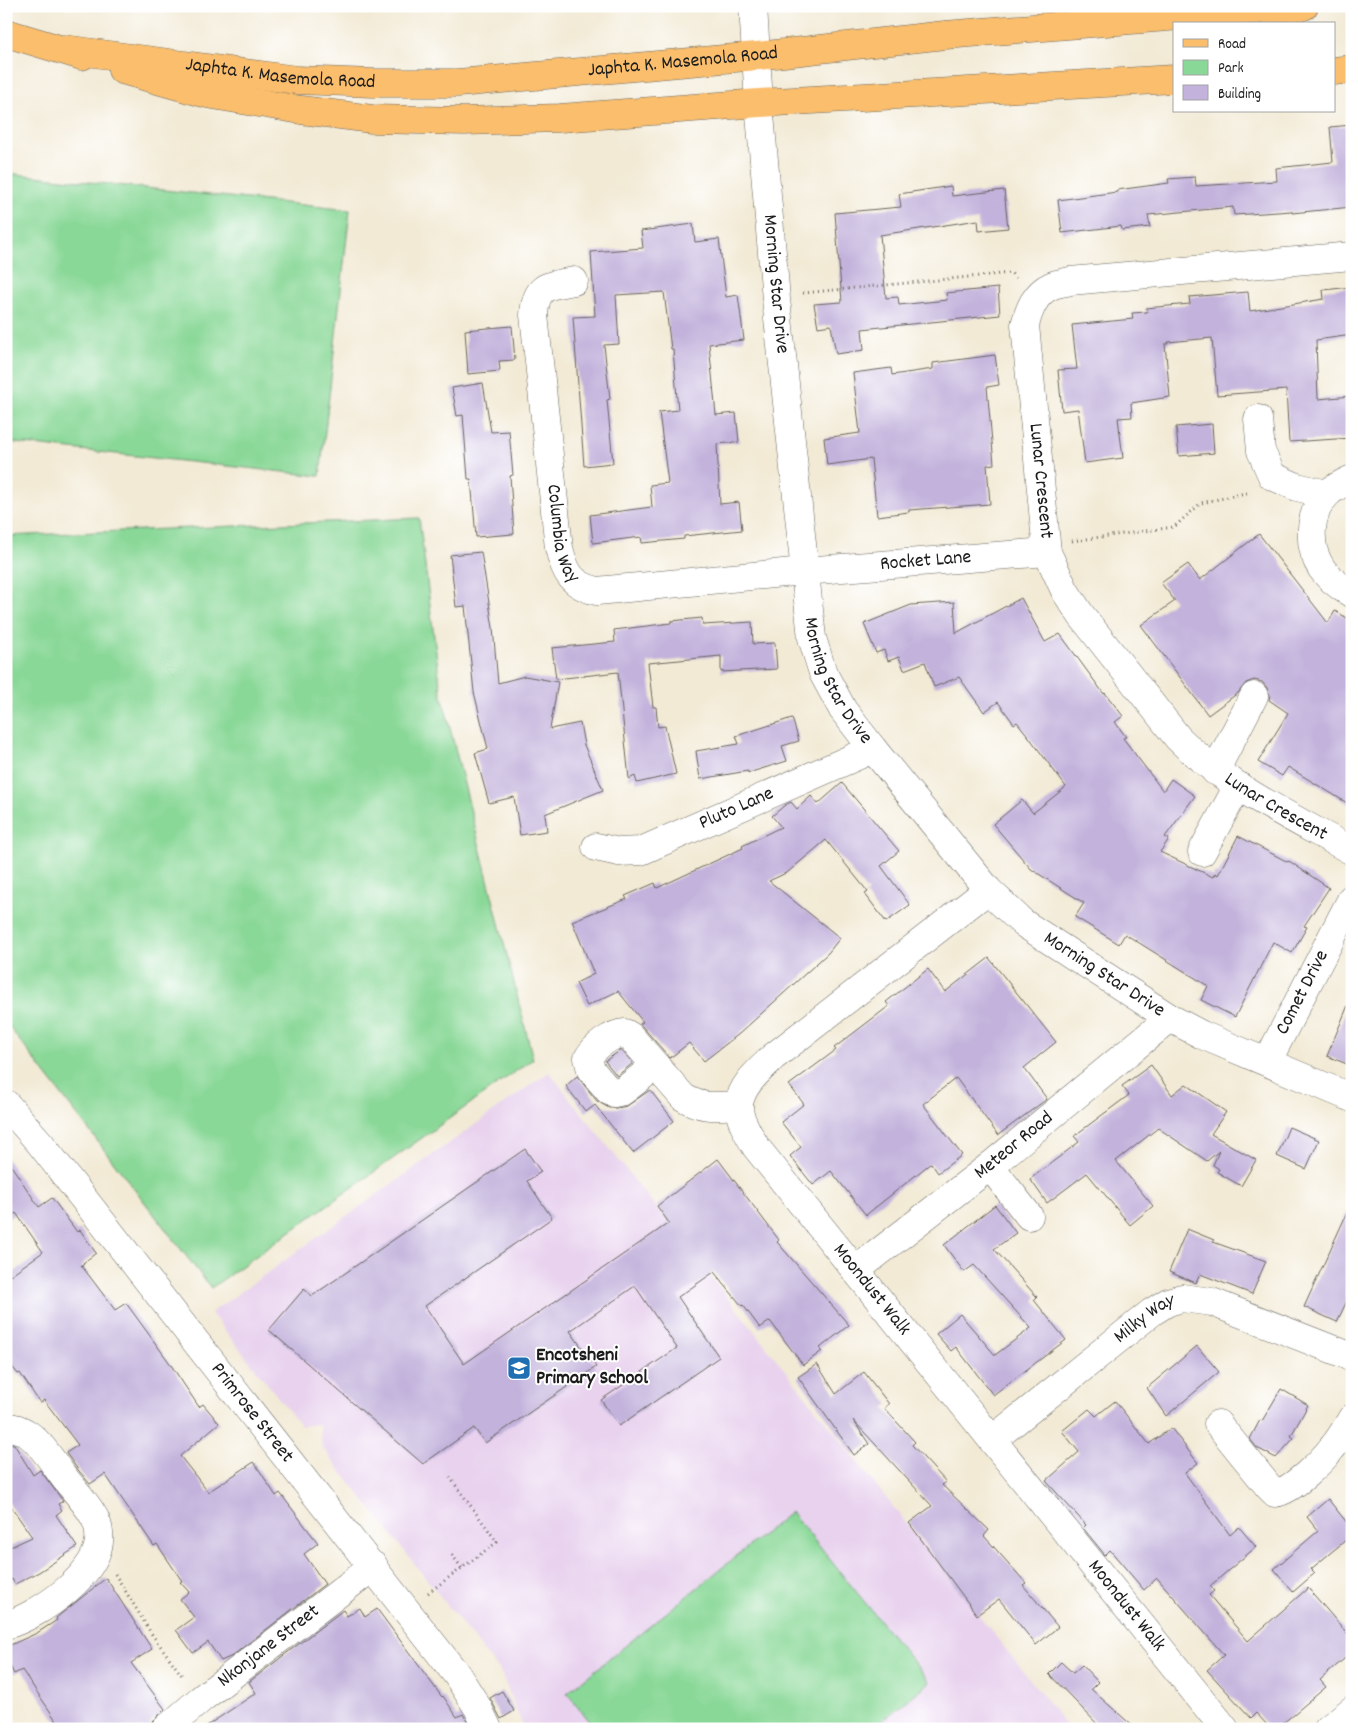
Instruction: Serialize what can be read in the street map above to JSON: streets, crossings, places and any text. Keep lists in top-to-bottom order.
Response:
{
  "streets": {
    "main road": ["Japhta K. Masemola Road"],
    "street": [
      "Morning Star Drive",
      "Lunar Crescent",
      "Columbia Way",
      "Rocket Lane",
      "Pluto Lane",
      "Comet Drive",
      "Meteor Road",
      "Moondust Walk",
      "Milky Way",
      "Primrose Street",
      "Nkonjane Street"
    ]
  },
  "crossings": [
    ["Japhta K. Masemola Road", "Morning Star Drive"],
    ["Morning Star Drive", "Columbia Way"],
    ["Morning Star Drive", "Rocket Lane"],
    ["Morning Star Drive", "Pluto Lane"],
    ["Morning Star Drive", "Comet Drive"],
    ["Morning Star Drive", "Meteor Road"],
    ["Lunar Crescent", "Rocket Lane"],
    ["Columbia Way", "Rocket Lane"],
    ["Meteor Road", "Moondust Walk"],
    ["Moondust Walk", "Milky Way"],
    ["Primrose Street", "Nkonjane Street"]
  ],
  "places": {
    "school or university": ["Encotsheni Primary School"]
  },
  "legend": ["Road", "Park", "Building"]
}
